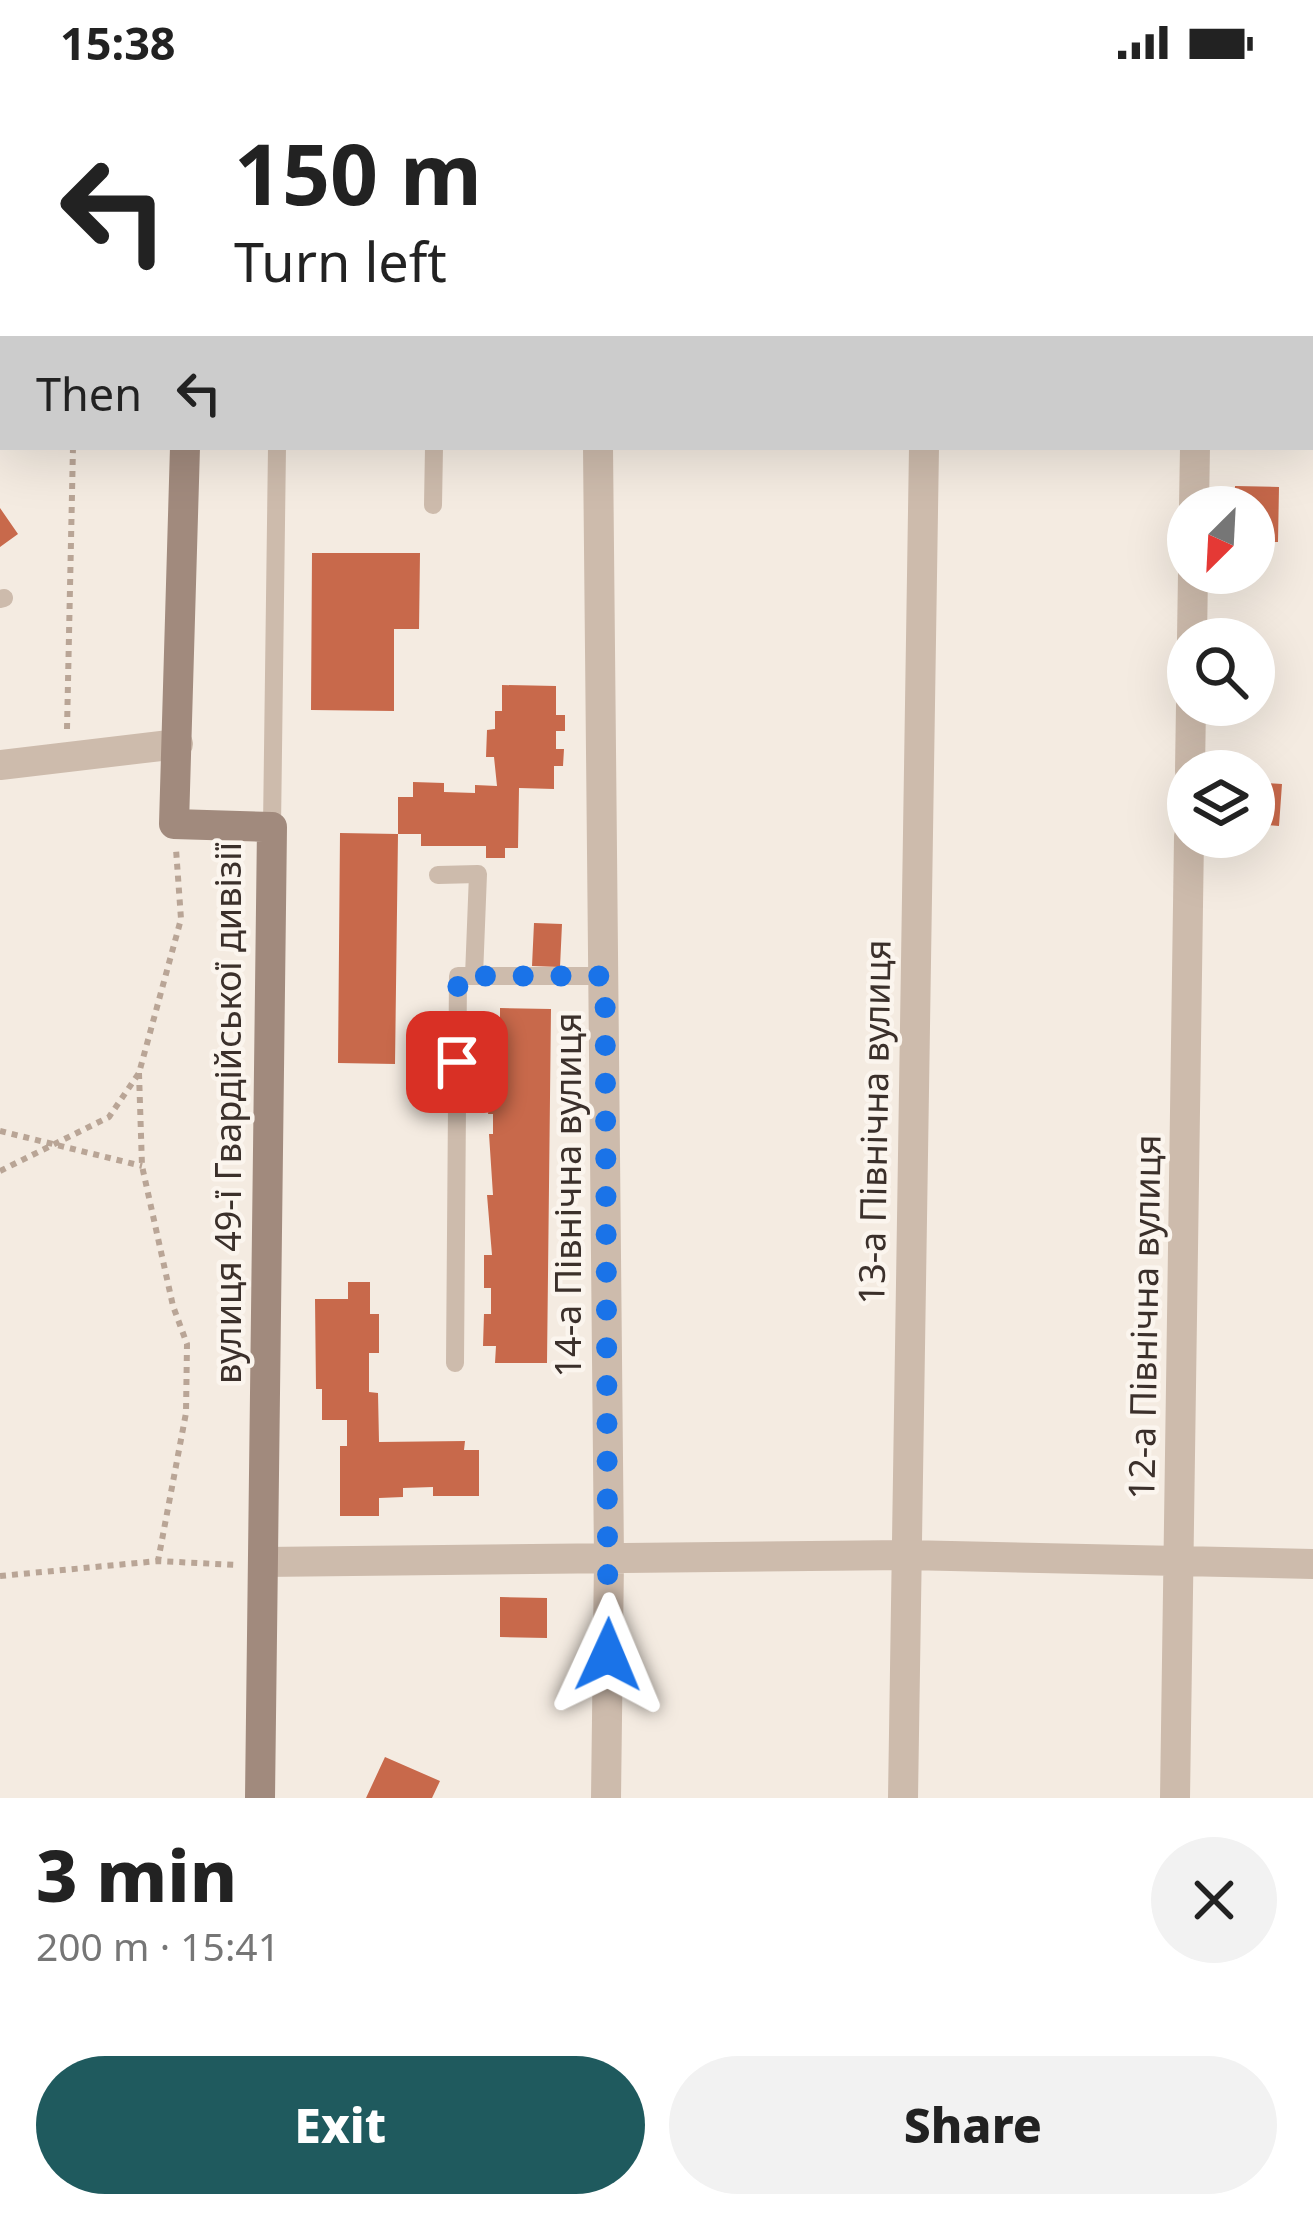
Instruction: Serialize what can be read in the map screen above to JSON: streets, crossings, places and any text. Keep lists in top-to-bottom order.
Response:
{
  "streets": {
    "street": [
      "вулиця 49-ї Гвардійської дивізії",
      "13-а Північна вулиця",
      "14-а Північна вулиця",
      "12-а Північна вулиця"
    ]
  },
  "north": "bottom left",
  "page": {
    "status": "15:38",
    "turn": ["150 m", "Turn left"],
    "then": "Then",
    "heading": ["3 min", "200 m · 15:41"],
    "buttons": ["Exit", "Share"]
  }
}
